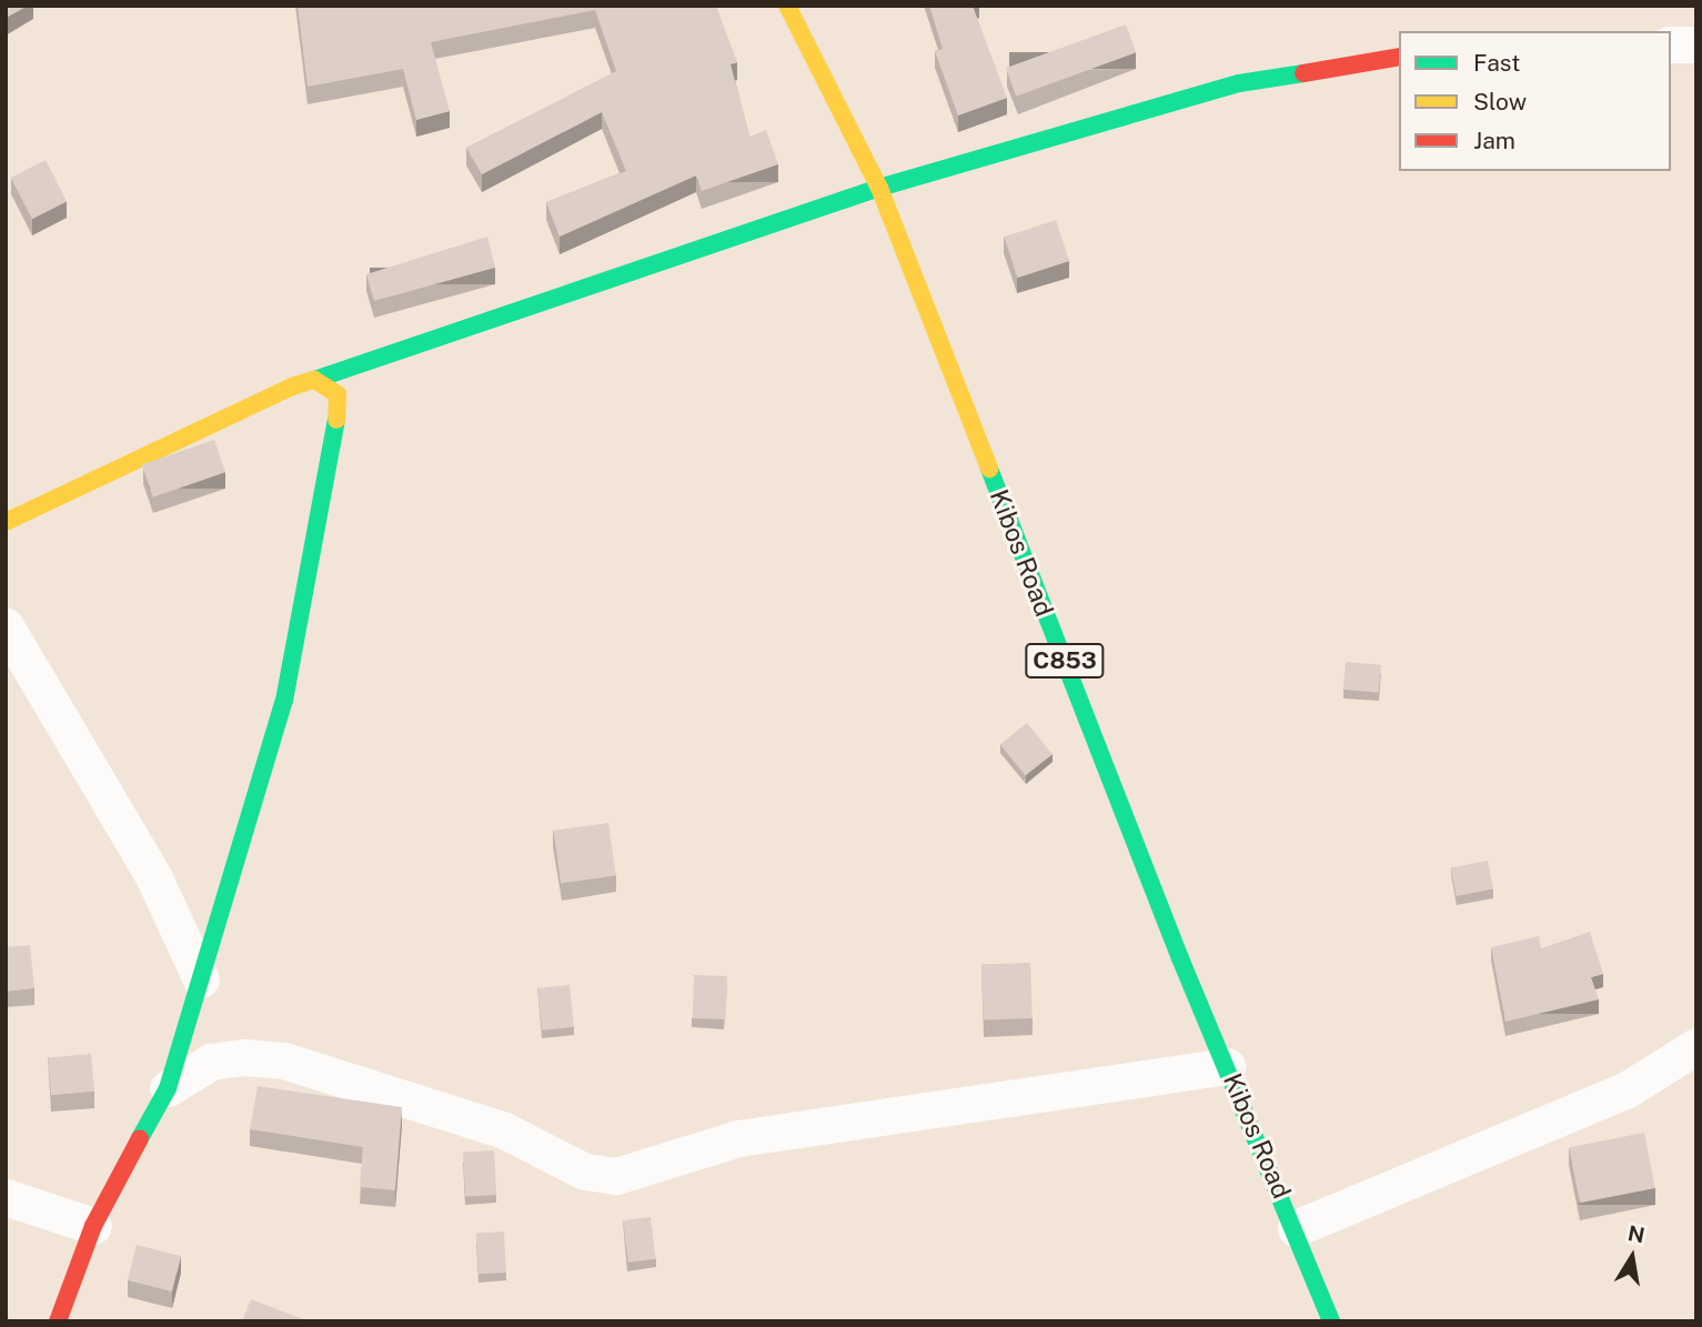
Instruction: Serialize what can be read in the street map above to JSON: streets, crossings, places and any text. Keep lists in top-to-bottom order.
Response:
{
  "streets": {
    "street": ["Kibos Road", "C853"]
  },
  "legend": ["Fast", "Slow", "Jam"],
  "north": "top"
}
